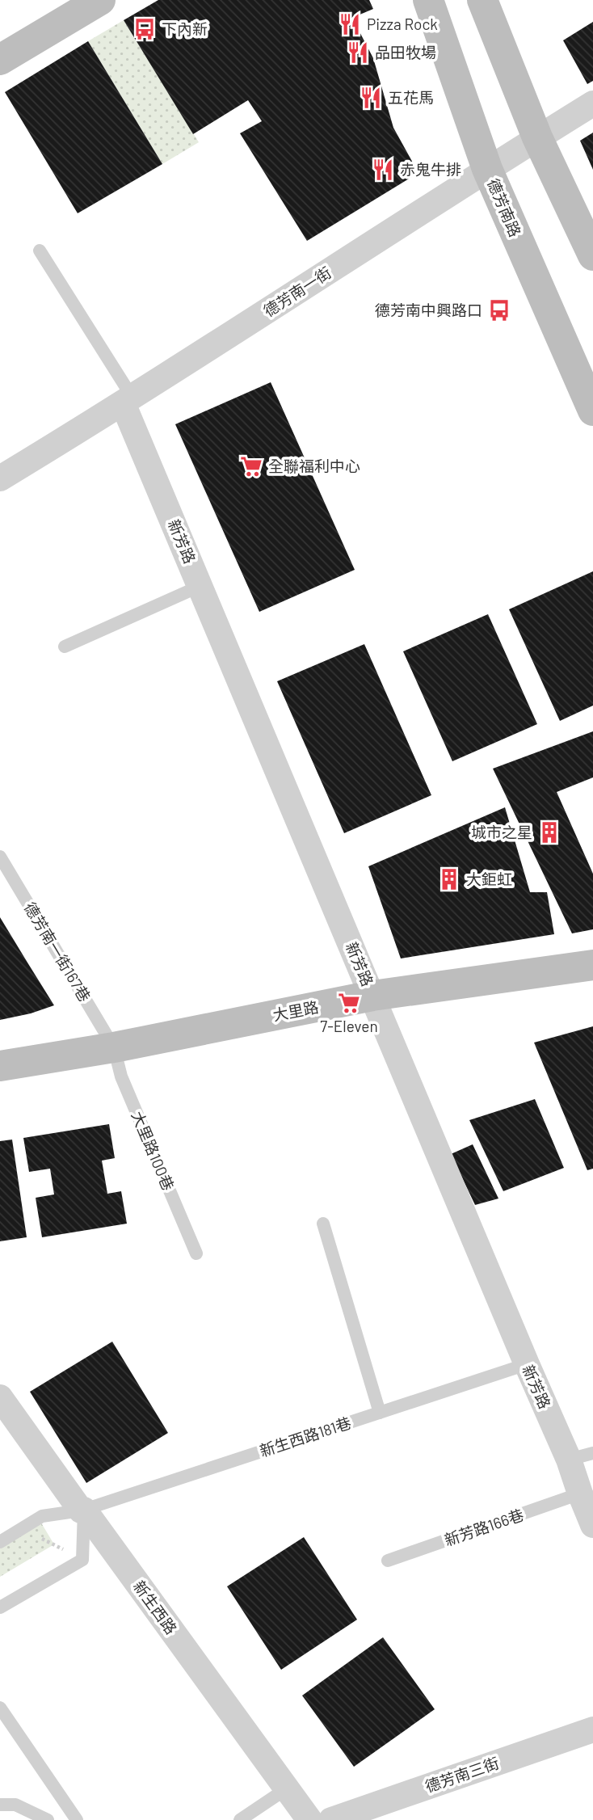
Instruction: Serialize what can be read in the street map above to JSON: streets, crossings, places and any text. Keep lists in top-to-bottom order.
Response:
{
  "streets": {
    "street": [
      "德芳南路",
      "德芳南一街",
      "新芳路",
      "大里路",
      "新生西路",
      "德芳南三街"
    ],
    "lane": [
      "德芳南一街167巷",
      "大里路100巷",
      "新生西路181巷",
      "新芳路166巷"
    ]
  },
  "crossings": [
    ["德芳南路", "德芳南一街"],
    ["德芳南一街", "新芳路"],
    ["新芳路", "大里路"],
    ["新芳路", "新生西路181巷"],
    ["新芳路", "新芳路166巷"],
    ["德芳南一街167巷", "大里路"],
    ["德芳南一街167巷", "大里路100巷"],
    ["大里路", "大里路100巷"],
    ["新生西路181巷", "新生西路"]
  ],
  "places": {
    "restaurant": [
      "Pizza Rock",
      "品田牧場",
      "五花馬",
      "赤鬼牛排"
    ],
    "bus stop": ["下內新", "德芳南中興路口"],
    "supermarket": ["全聯福利中心", "7-Eleven"],
    "building": ["城市之星", "大鉅虹"]
  }
}
